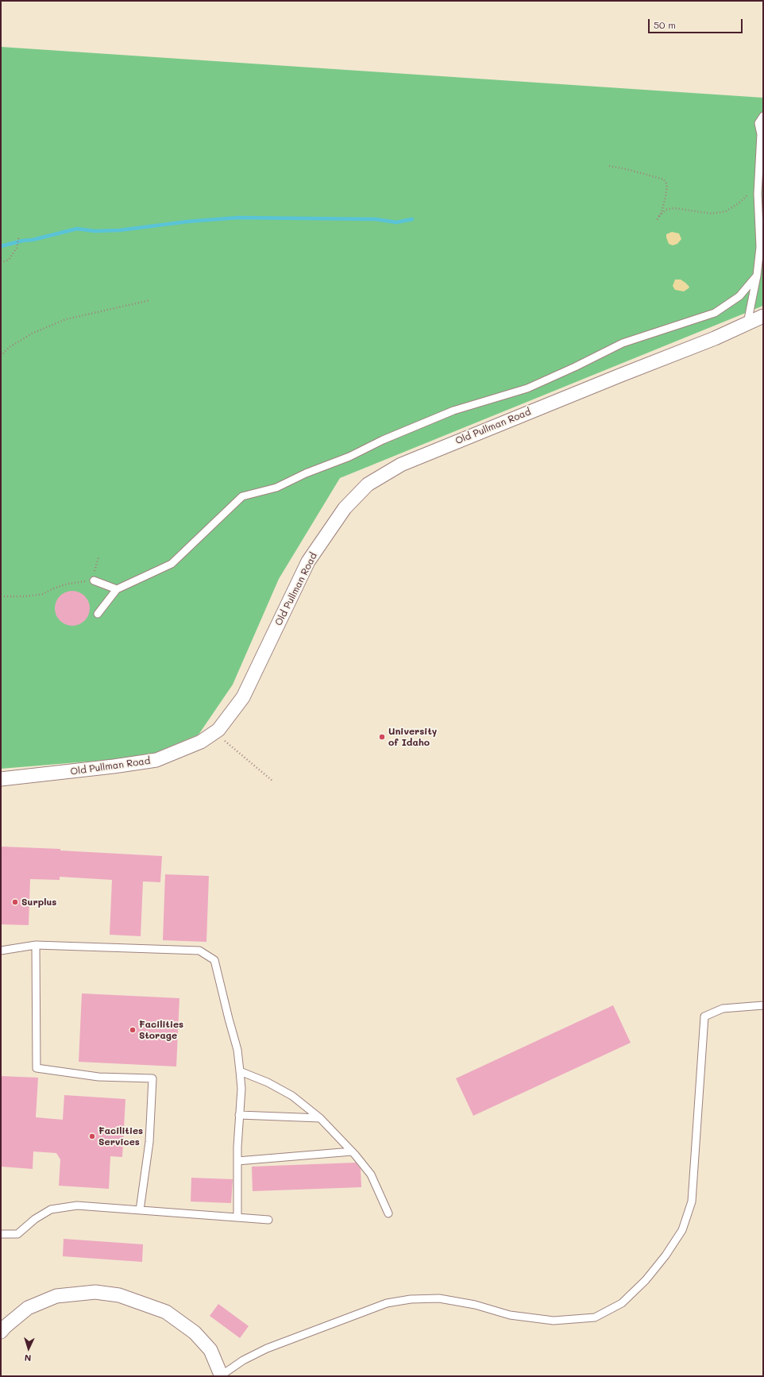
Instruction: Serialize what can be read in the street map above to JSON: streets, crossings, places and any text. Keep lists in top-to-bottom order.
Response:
{
  "streets": {
    "street": ["Old Pullman Road"]
  },
  "places": [
    "University of Idaho",
    "Surplus",
    "Facilities Storage",
    "Facilities Services"
  ],
  "scale_bar": "50 m",
  "north": "bottom"
}
